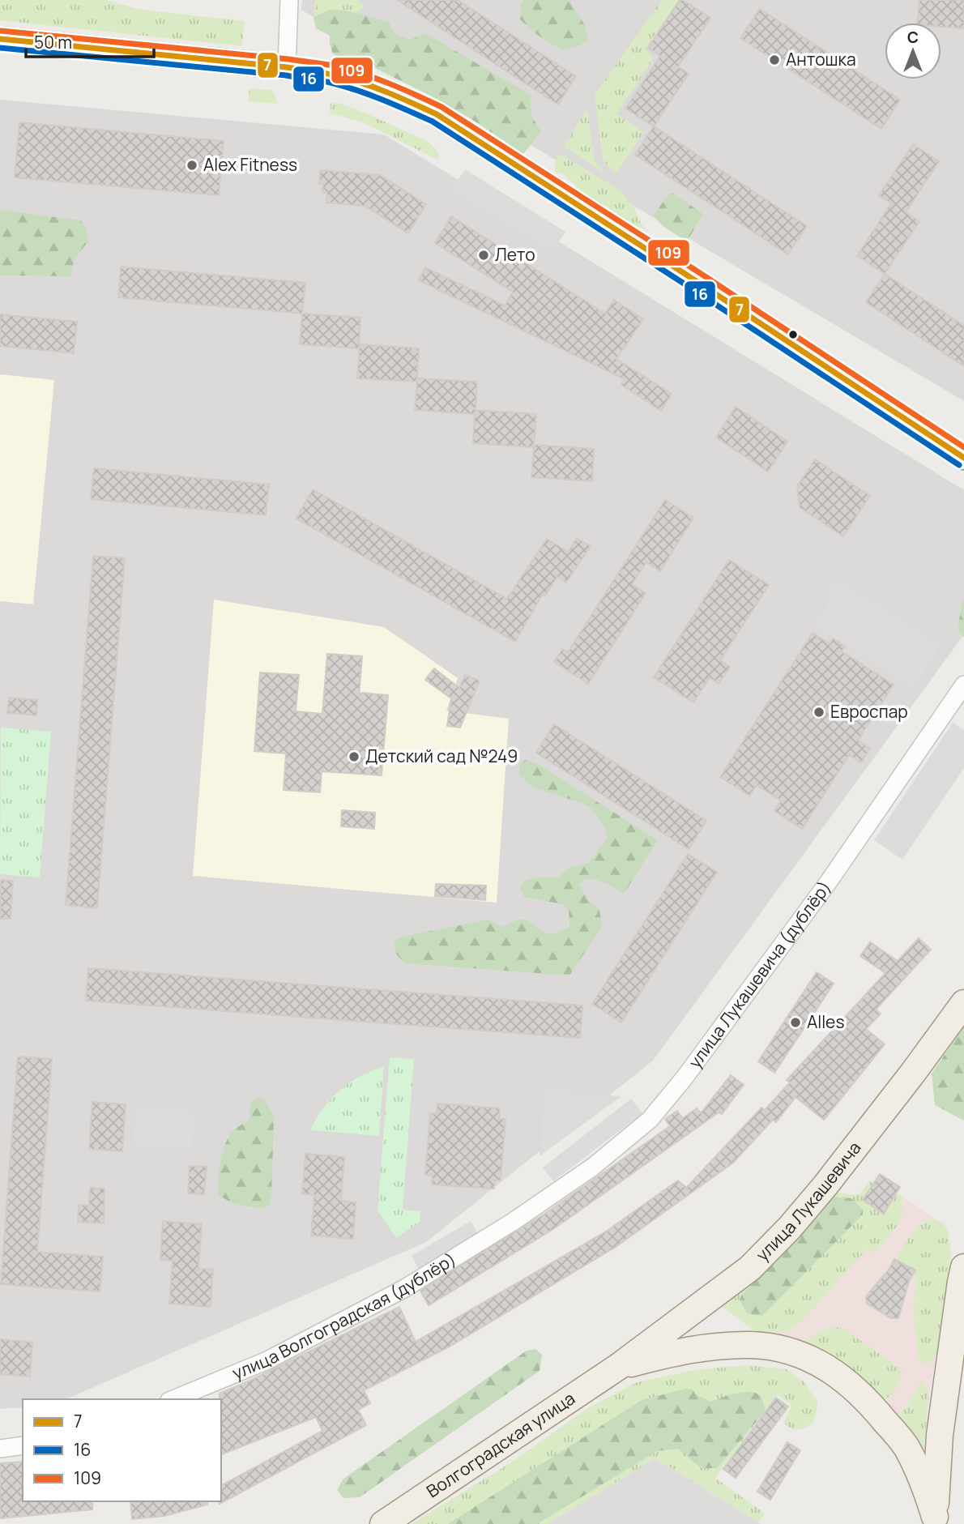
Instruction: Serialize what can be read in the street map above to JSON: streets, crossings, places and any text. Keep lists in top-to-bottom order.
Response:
{
  "streets": {
    "main road": ["улица Лукашевича", "Волгоградская улица"],
    "street": ["улица Лукашевича (дублёр)", "улица Волгоградская (дублёр)"]
  },
  "crossings": [
    ["улица Лукашевича (дублёр)", "улица Волгоградская (дублёр)"],
    ["улица Лукашевича", "Волгоградская улица"]
  ],
  "places": [
    "Антошка",
    "Alex Fitness",
    "Лето",
    "Евроспар",
    "Детский сад №249",
    "Alles"
  ],
  "lines": ["transit line 109", "transit line 7", "transit line 16"],
  "legend": ["7", "16", "109"],
  "scale_bar": "50 m",
  "north": "top"
}
